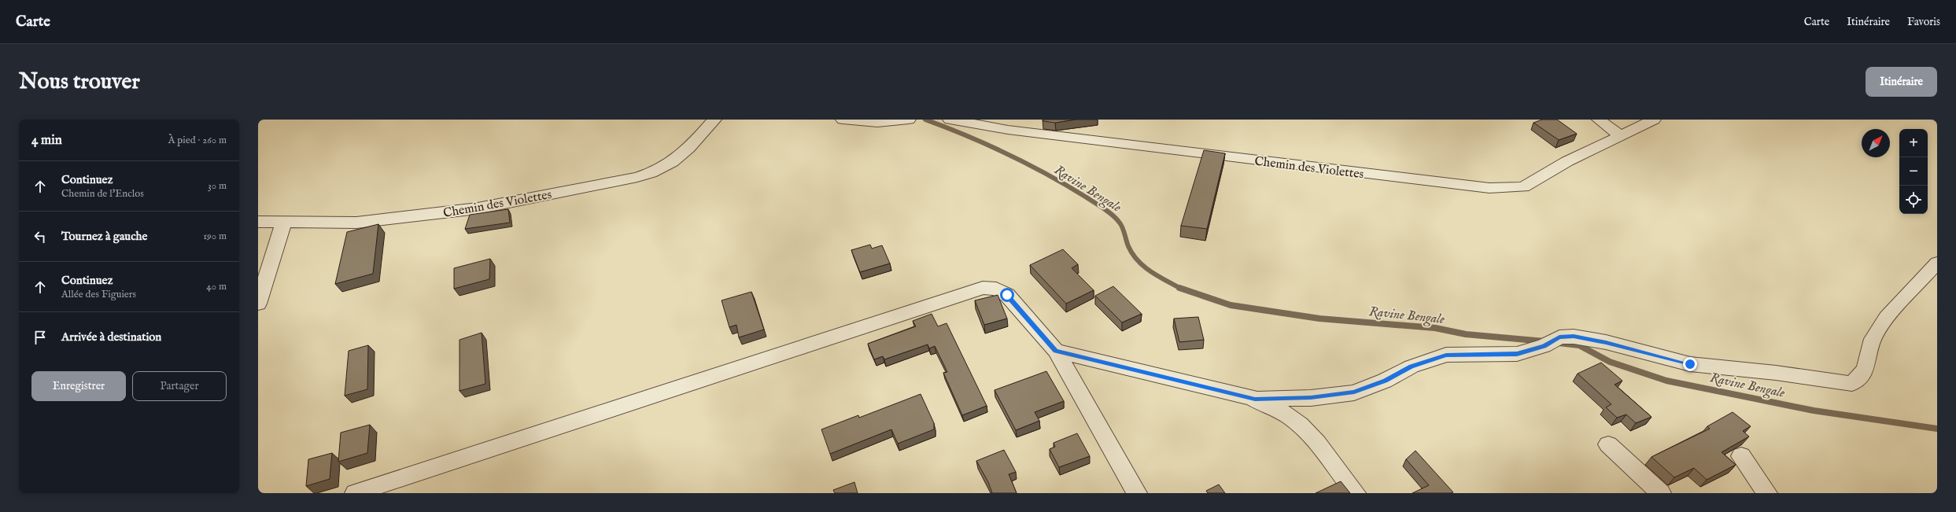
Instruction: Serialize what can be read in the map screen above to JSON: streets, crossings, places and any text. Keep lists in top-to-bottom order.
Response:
{
  "streets": {
    "street": ["Chemin des Violettes"]
  },
  "water": ["Ravine Bengale"],
  "north": "top right",
  "page": {
    "header": "Carte",
    "nav": ["Carte", "Itinéraire", "Favoris"],
    "buttons": [
      "Itinéraire",
      ["Enregistrer", "Partager"]
    ],
    "title": "Nous trouver",
    "heading": ["4 min", "À pied · 260 m"],
    "map_buttons": ["+", "−"],
    "list": [
      ["Continuez", "Chemin de l'Enclos", "30 m"],
      ["Tournez à gauche", "190 m"],
      ["Continuez", "Allée des Figuiers", "40 m"],
      "Arrivée à destination"
    ]
  }
}
